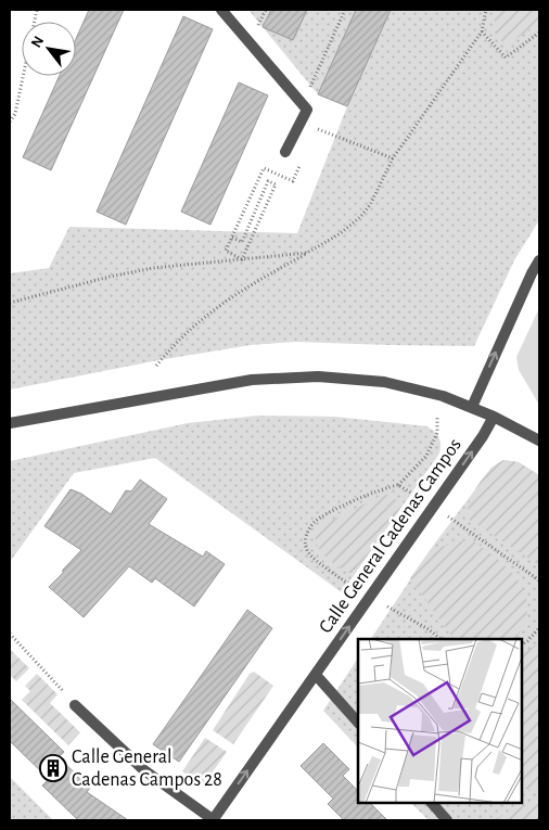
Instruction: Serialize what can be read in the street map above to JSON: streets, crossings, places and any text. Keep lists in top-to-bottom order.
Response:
{
  "streets": {
    "street": ["Calle General Cadenas Campos"]
  },
  "one_way": ["Calle General Cadenas Campos"],
  "places": {
    "building": ["Calle General Cadenas Campos 28"]
  },
  "north": "top left"
}
